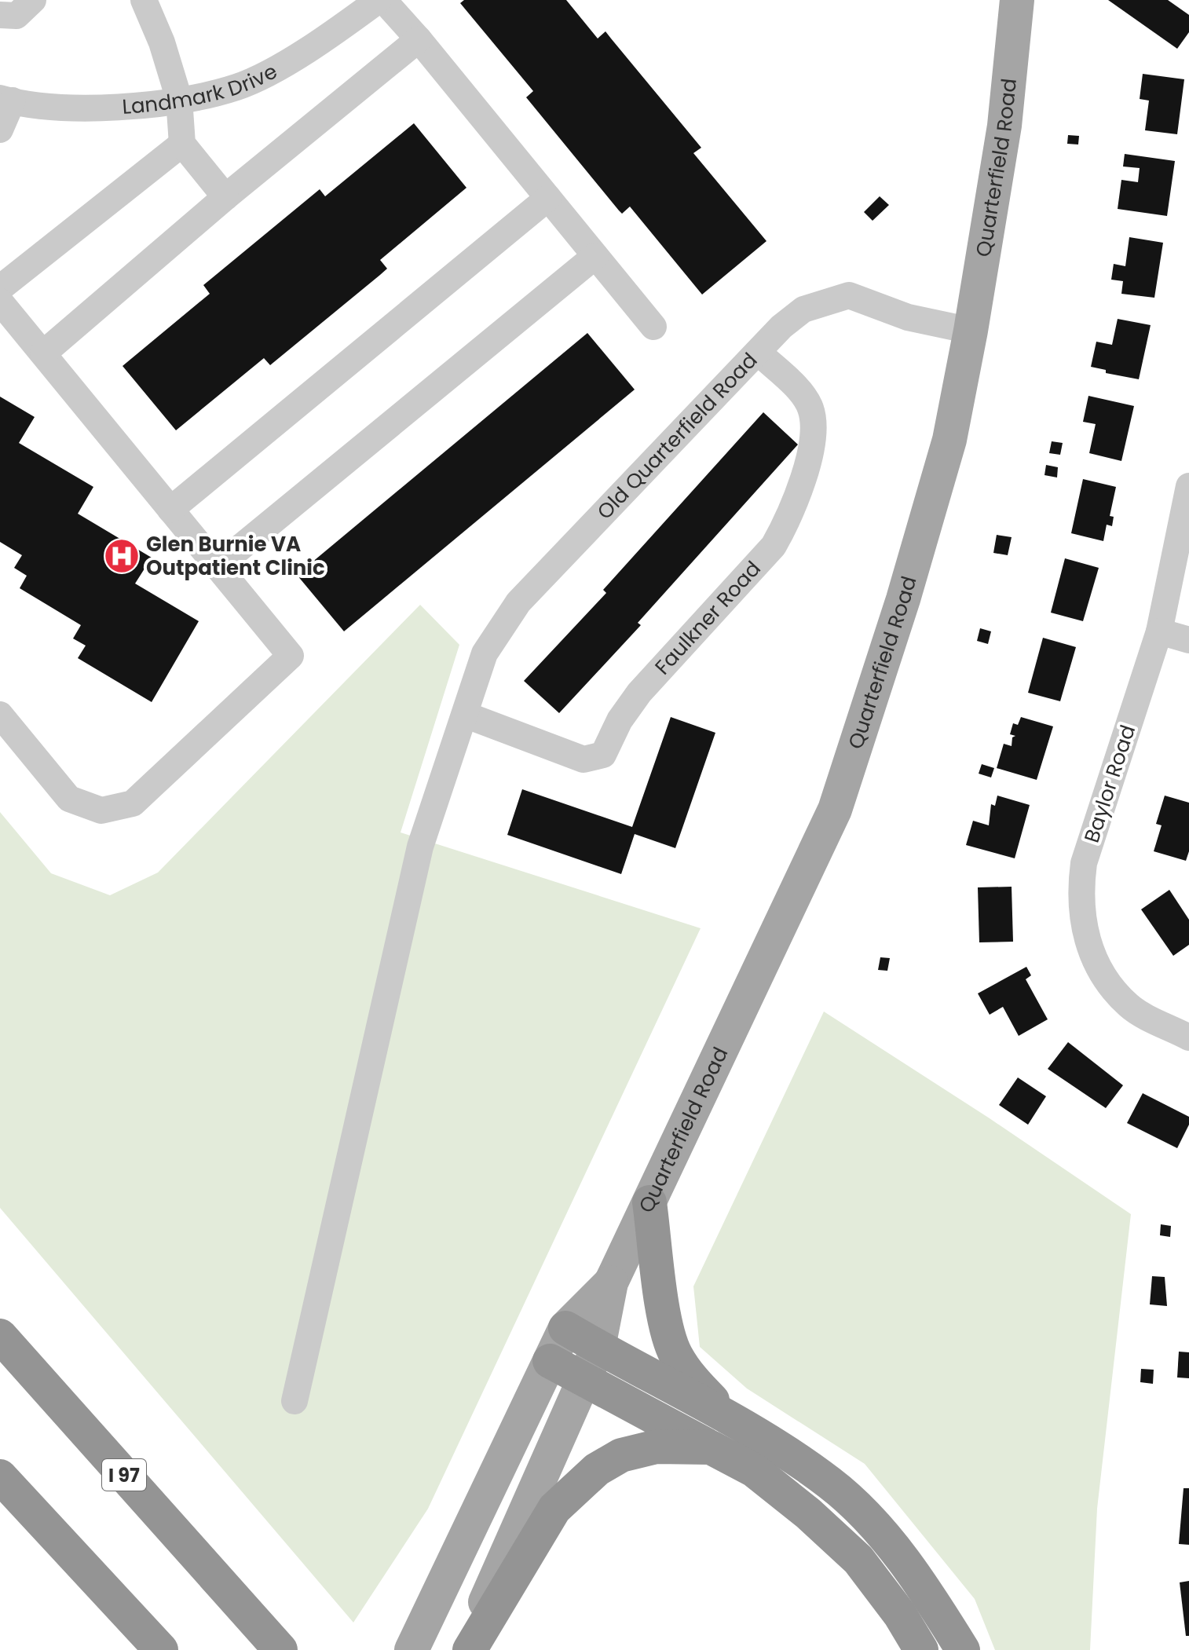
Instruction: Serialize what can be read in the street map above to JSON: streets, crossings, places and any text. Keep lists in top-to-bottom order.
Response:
{
  "streets": {
    "highway": ["I 97"],
    "main road": ["Quarterfield Road"],
    "street": [
      "Landmark Drive",
      "Old Quarterfield Road",
      "Faulkner Road",
      "Baylor Road"
    ]
  },
  "crossings": [
    ["Quarterfield Road", "Old Quarterfield Road"],
    ["Old Quarterfield Road", "Faulkner Road"]
  ],
  "places": {
    "hospital": ["Glen Burnie VA Outpatient Clinic"]
  }
}
